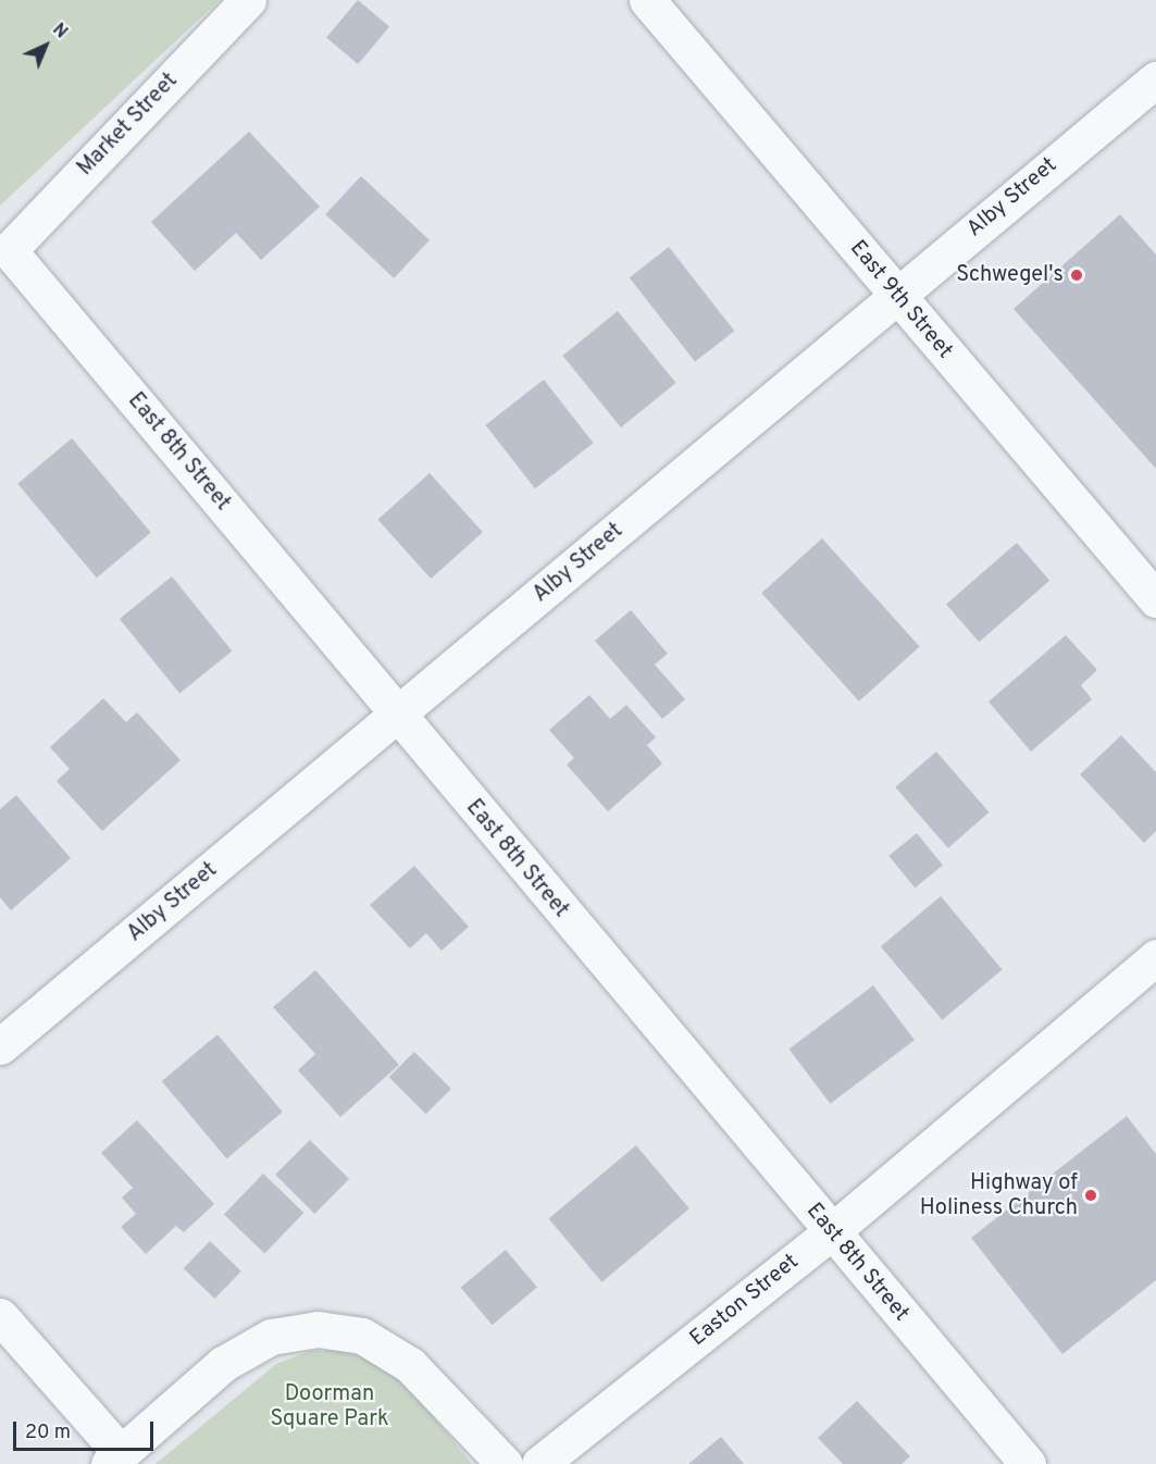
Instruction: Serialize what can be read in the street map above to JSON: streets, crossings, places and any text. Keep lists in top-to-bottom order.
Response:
{
  "streets": {
    "street": [
      "Market Street",
      "Alby Street",
      "East 9th Street",
      "East 8th Street",
      "Easton Street"
    ]
  },
  "crossings": [
    ["Market Street", "East 8th Street"],
    ["Alby Street", "East 9th Street"],
    ["Alby Street", "East 8th Street"],
    ["East 8th Street", "Easton Street"]
  ],
  "parks": ["Doorman Square Park"],
  "places": ["Schwegel's", "Highway of Holiness Church"],
  "scale_bar": "20 m",
  "north": "top right"
}
